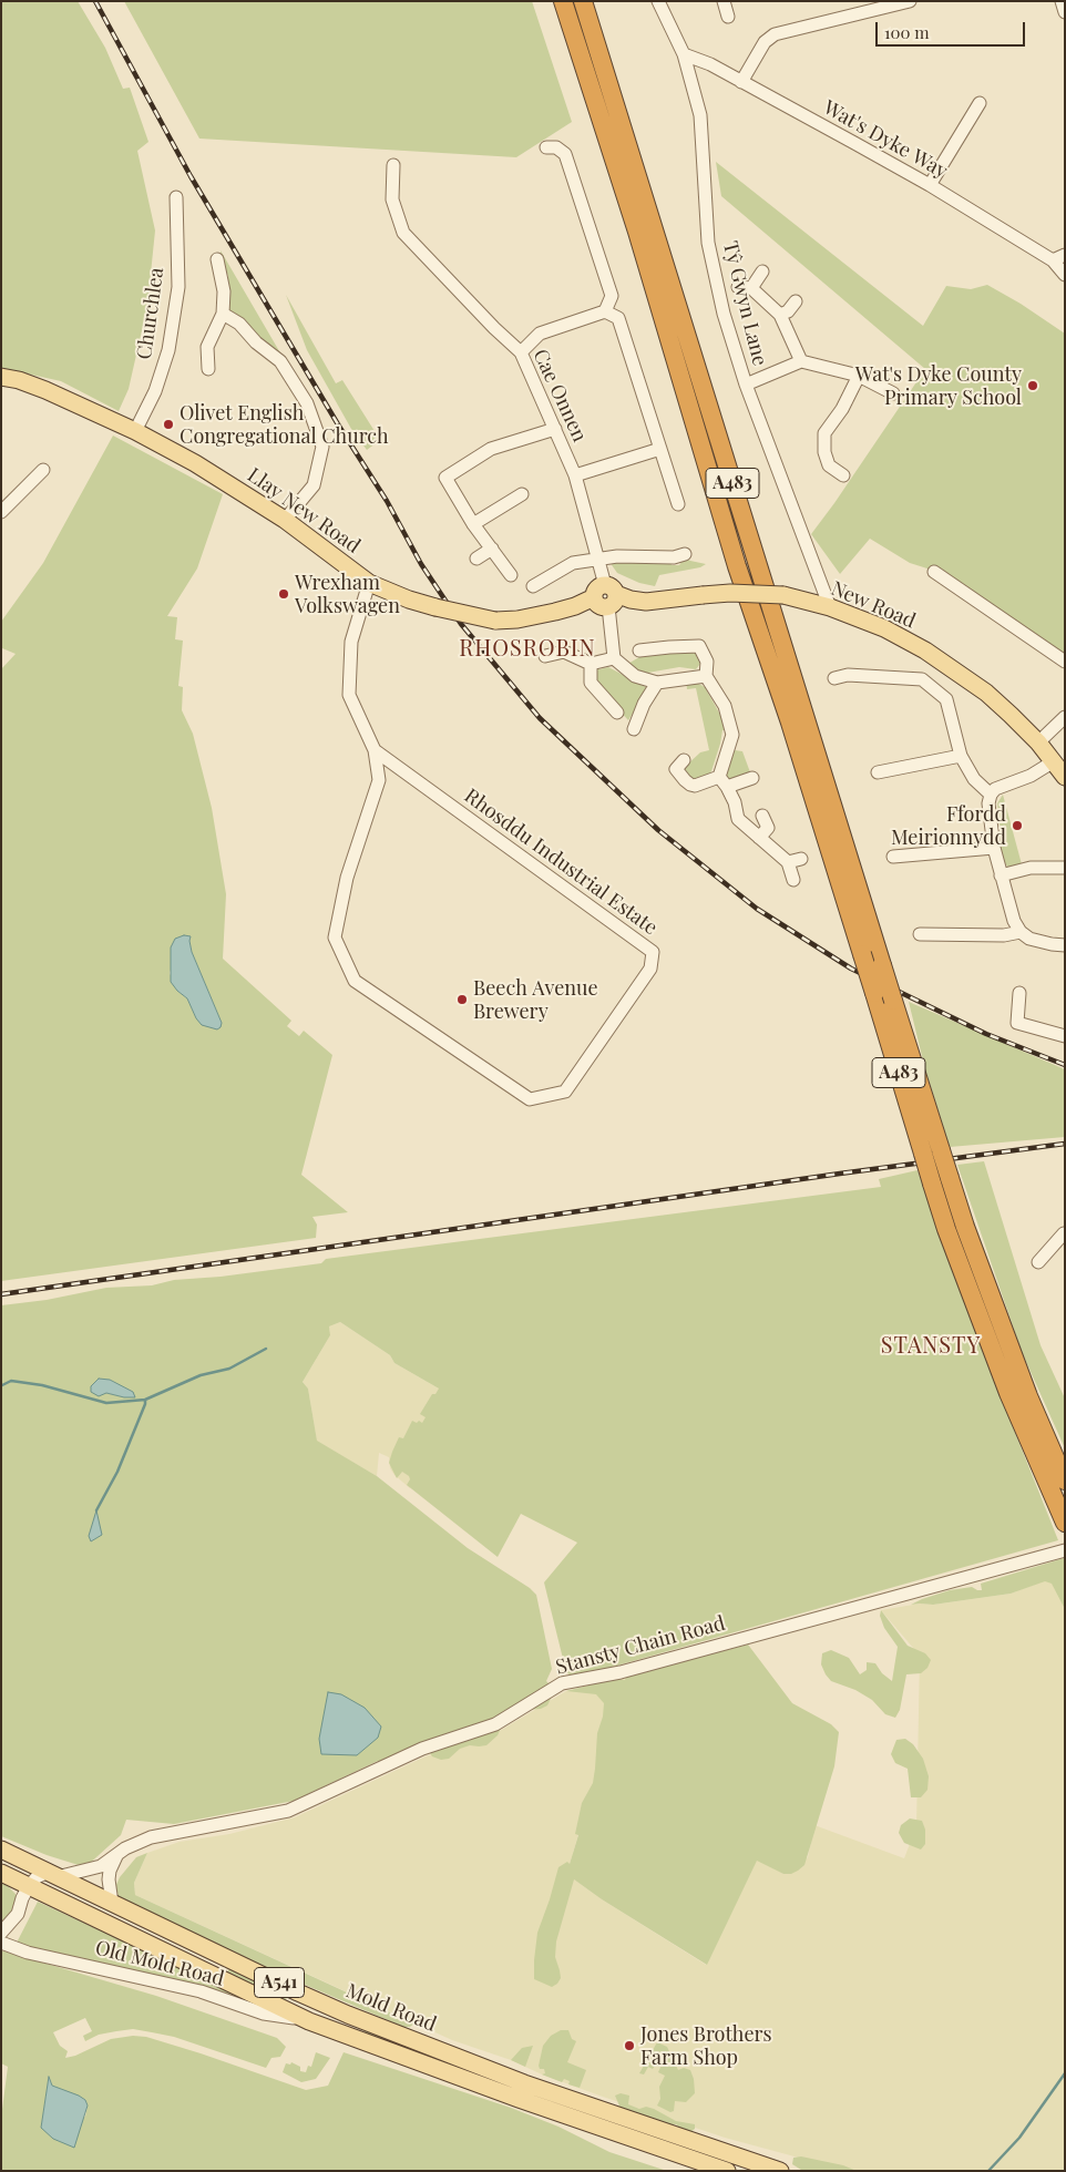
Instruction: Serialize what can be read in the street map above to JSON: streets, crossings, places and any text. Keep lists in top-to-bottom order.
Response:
{
  "streets": {
    "highway": ["A483"],
    "main road": [
      "Llay New Road",
      "New Road",
      "A541",
      "Mold Road"
    ],
    "street": [
      "Wat's Dyke Way",
      "Tŷ Gwyn Lane",
      "Churchlea",
      "Cae Onnen",
      "Rhosddu Industrial Estate",
      "Stansty Chain Road",
      "Old Mold Road"
    ]
  },
  "crossings": [
    ["Wat's Dyke Way", "Tŷ Gwyn Lane"],
    ["Tŷ Gwyn Lane", "New Road"],
    ["Churchlea", "Llay New Road"],
    ["Cae Onnen", "Llay New Road"],
    ["Cae Onnen", "New Road"],
    ["Llay New Road", "New Road"],
    ["Llay New Road", "Rhosddu Industrial Estate"],
    ["Stansty Chain Road", "Mold Road"],
    ["Old Mold Road", "Mold Road"]
  ],
  "districts": ["RHOSROBIN", "STANSTY"],
  "places": [
    "Wat's Dyke County Primary School",
    "Olivet English Congregational Church",
    "Wrexham Volkswagen",
    "Ffordd Meirionnydd",
    "Beech Avenue Brewery",
    "Jones Brothers Farm Shop"
  ],
  "scale_bar": "100 m"
}
